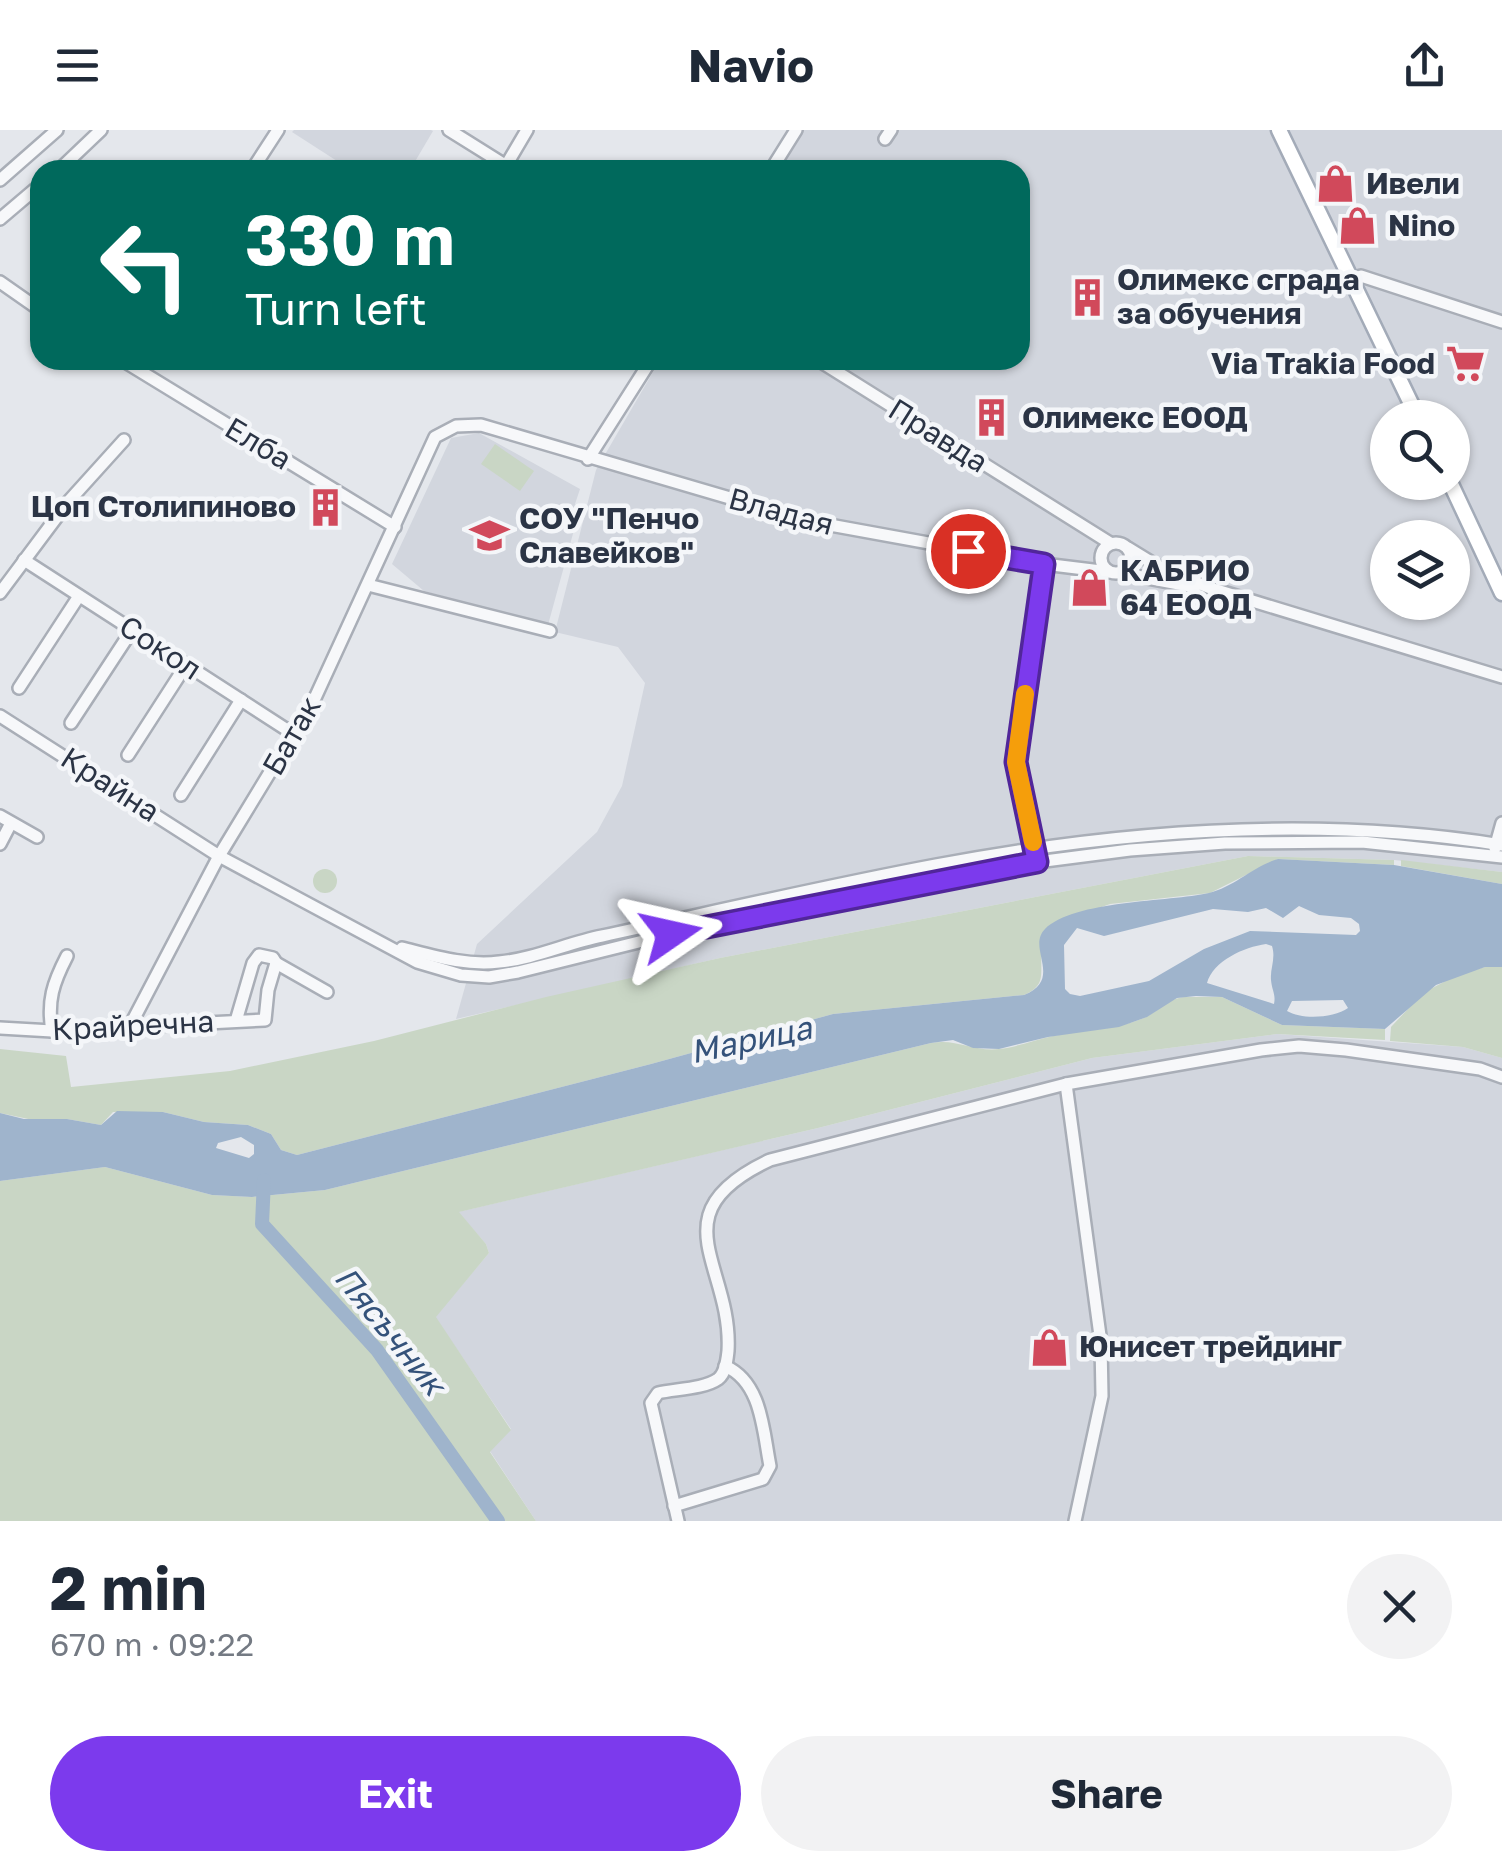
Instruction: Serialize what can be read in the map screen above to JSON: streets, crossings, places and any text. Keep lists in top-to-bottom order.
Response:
{
  "streets": {
    "street": [
      "Правда",
      "Елба",
      "Владая",
      "Сокол",
      "Батак",
      "Крайна",
      "Крайречна"
    ]
  },
  "crossings": [
    ["Правда", "Владая"],
    ["Елба", "Батак"],
    ["Владая", "Батак"],
    ["Сокол", "Батак"],
    ["Батак", "Крайна"],
    ["Батак", "Крайречна"]
  ],
  "water": ["Марица", "Пясъчник"],
  "places": {
    "shop": [
      "Ивели",
      "Nino",
      "КАБРИО 64 ЕООД",
      "Юнисет трейдинг"
    ],
    "building": ["Олимекс сграда за обучения", "Олимекс ЕООД", "Цоп Столипиново"],
    "supermarket": ["Via Trakia Food"],
    "school or university": ["СОУ \"Пенчо Славейков\""]
  },
  "page": {
    "header": "Navio",
    "turn": ["330 m", "Turn left"],
    "heading": ["2 min", "670 m · 09:22"],
    "buttons": ["Exit", "Share"]
  }
}
